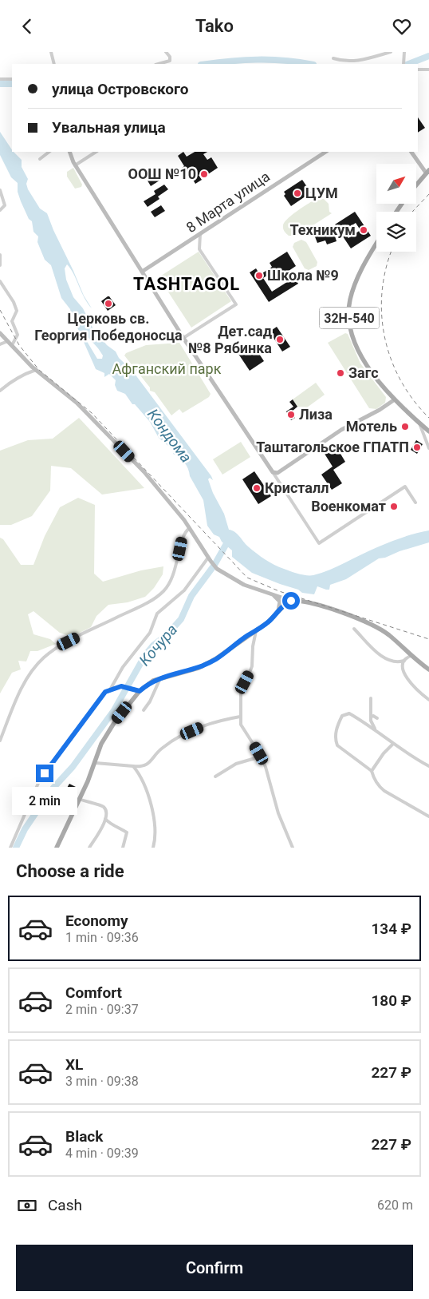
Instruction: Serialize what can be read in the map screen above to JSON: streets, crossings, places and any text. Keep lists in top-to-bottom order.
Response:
{
  "streets": {
    "main road": ["32Н-540"],
    "street": ["8 Марта улица"]
  },
  "districts": ["TASHTAGOL"],
  "water": ["Кондома", "Кочура"],
  "parks": ["Афганский парк"],
  "places": [
    "ООШ №10",
    "ЦУМ",
    "Техникум",
    "Школа №9",
    "Церковь св. Георгия Победоносца",
    "Дет.сад №8 Рябинка",
    "Загс",
    "Лиза",
    "Мотель",
    "Таштагольское ГПАТП",
    "Кристалл",
    "Военкомат"
  ],
  "north": "top right",
  "page": {
    "header": "Tako",
    "banner": ["улица Островского", "Увальная улица"],
    "bubble": "2 min",
    "heading": "Choose a ride",
    "list": [
      {
        "name": "Economy",
        "note": "1 min · 09:36",
        "value": "134 ₽"
      },
      {
        "name": "Comfort",
        "note": "2 min · 09:37",
        "value": "180 ₽"
      },
      {
        "name": "XL",
        "note": "3 min · 09:38",
        "value": "227 ₽"
      },
      {
        "name": "Black",
        "note": "4 min · 09:39",
        "value": "227 ₽"
      }
    ],
    "pay": ["Cash", "620 m"],
    "buttons": "Confirm"
  }
}
